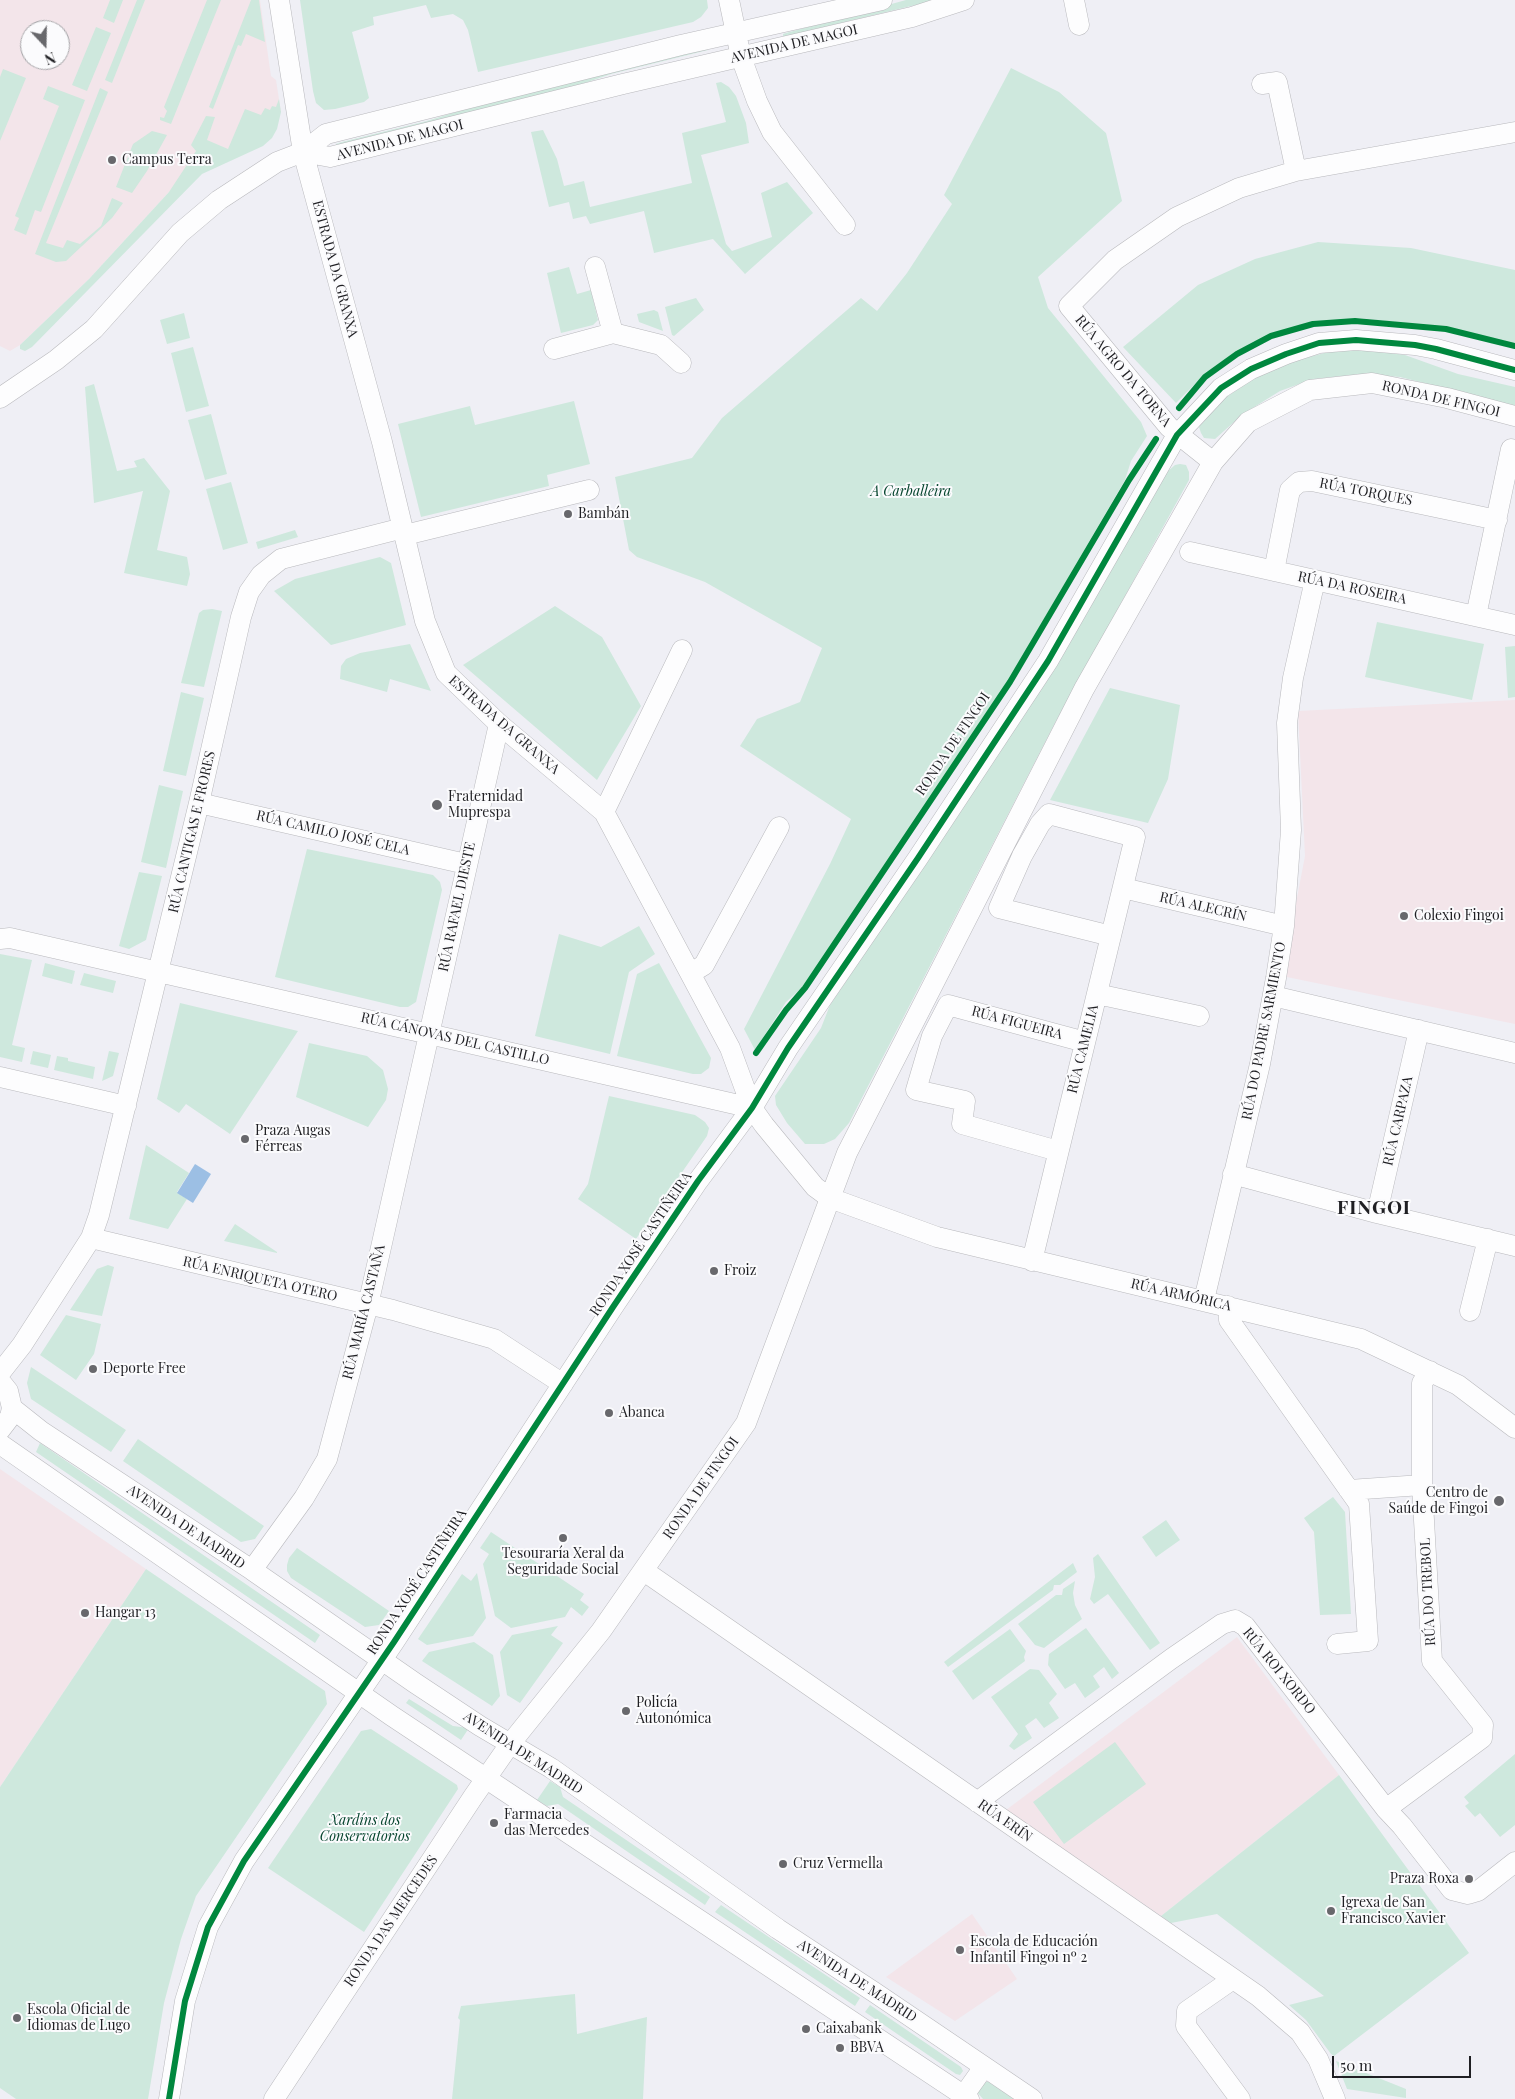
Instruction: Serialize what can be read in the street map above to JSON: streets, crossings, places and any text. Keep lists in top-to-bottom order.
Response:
{
  "streets": {
    "street": [
      "AVENIDA DE MAGOI",
      "ESTRADA DA GRANXA",
      "RÚA AGRO DA TORNA",
      "RONDA DE FINGOI",
      "RÚA TORQUES",
      "RÚA DA ROSEIRA",
      "RÚA CANTIGAS E FRORES",
      "RÚA CAMILO JOSÉ CELA",
      "RÚA RAFAEL DIESTE",
      "RÚA ALECRÍN",
      "RÚA FIGUEIRA",
      "RÚA DO PADRE SARMIENTO",
      "RÚA CÁNOVAS DEL CASTILLO",
      "RÚA CAMELIA",
      "RÚA CARPAZA",
      "RONDA XOSÉ CASTIÑEIRA",
      "RÚA ENRIQUETA OTERO",
      "RÚA ARMÓRICA",
      "RÚA MARÍA CASTAÑA",
      "AVENIDA DE MADRID",
      "RÚA DO TREBOL",
      "RÚA ROI XORDO",
      "RÚA ERÍN",
      "RONDA DAS MERCEDES"
    ]
  },
  "crossings": [
    ["AVENIDA DE MAGOI", "ESTRADA DA GRANXA"],
    ["ESTRADA DA GRANXA", "RÚA CANTIGAS E FRORES"],
    ["ESTRADA DA GRANXA", "RÚA RAFAEL DIESTE"],
    ["ESTRADA DA GRANXA", "RÚA CÁNOVAS DEL CASTILLO"],
    ["ESTRADA DA GRANXA", "RONDA XOSÉ CASTIÑEIRA"],
    ["RONDA DE FINGOI", "RÚA ARMÓRICA"],
    ["RONDA DE FINGOI", "AVENIDA DE MADRID"],
    ["RONDA DE FINGOI", "RÚA ERÍN"],
    ["RONDA DE FINGOI", "RONDA DAS MERCEDES"],
    ["RÚA TORQUES", "RÚA DA ROSEIRA"],
    ["RÚA DA ROSEIRA", "RÚA DO PADRE SARMIENTO"],
    ["RÚA CANTIGAS E FRORES", "RÚA CAMILO JOSÉ CELA"],
    ["RÚA CANTIGAS E FRORES", "RÚA CÁNOVAS DEL CASTILLO"],
    ["RÚA CANTIGAS E FRORES", "RÚA ENRIQUETA OTERO"],
    ["RÚA CAMILO JOSÉ CELA", "RÚA RAFAEL DIESTE"],
    ["RÚA RAFAEL DIESTE", "RÚA CÁNOVAS DEL CASTILLO"],
    ["RÚA RAFAEL DIESTE", "RÚA MARÍA CASTAÑA"],
    ["RÚA ALECRÍN", "RÚA DO PADRE SARMIENTO"],
    ["RÚA ALECRÍN", "RÚA CAMELIA"],
    ["RÚA FIGUEIRA", "RÚA CAMELIA"],
    ["RÚA DO PADRE SARMIENTO", "RÚA ARMÓRICA"],
    ["RÚA CÁNOVAS DEL CASTILLO", "RONDA XOSÉ CASTIÑEIRA"],
    ["RÚA CÁNOVAS DEL CASTILLO", "RÚA MARÍA CASTAÑA"],
    ["RÚA CAMELIA", "RÚA ARMÓRICA"],
    ["RONDA XOSÉ CASTIÑEIRA", "RÚA ENRIQUETA OTERO"],
    ["RONDA XOSÉ CASTIÑEIRA", "AVENIDA DE MADRID"],
    ["RÚA ENRIQUETA OTERO", "RÚA MARÍA CASTAÑA"],
    ["RÚA ARMÓRICA", "RÚA DO TREBOL"],
    ["RÚA MARÍA CASTAÑA", "AVENIDA DE MADRID"],
    ["AVENIDA DE MADRID", "RONDA DAS MERCEDES"],
    ["RÚA DO TREBOL", "RÚA ROI XORDO"],
    ["RÚA ROI XORDO", "RÚA ERÍN"]
  ],
  "districts": ["FINGOI"],
  "parks": ["A Carballeira", "Xardíns dos Conservatorios"],
  "places": [
    "Campus Terra",
    "Bambán",
    "Fraternidad Muprespa",
    "Colexio Fingoi",
    "Praza Augas Férreas",
    "Froiz",
    "Deporte Free",
    "Abanca",
    "Centro de Saúde de Fingoi",
    "Tesouraría Xeral da Seguridade Social",
    "Hangar 13",
    "Policía Autonómica",
    "Farmacia das Mercedes",
    "Cruz Vermella",
    "Praza Roxa",
    "Igrexa de San Francisco Xavier",
    "Escola de Educación Infantil Fingoi nº 2",
    "Escola Oficial de Idiomas de Lugo",
    "Caixabank",
    "BBVA"
  ],
  "scale_bar": "50 m",
  "north": "bottom"
}
